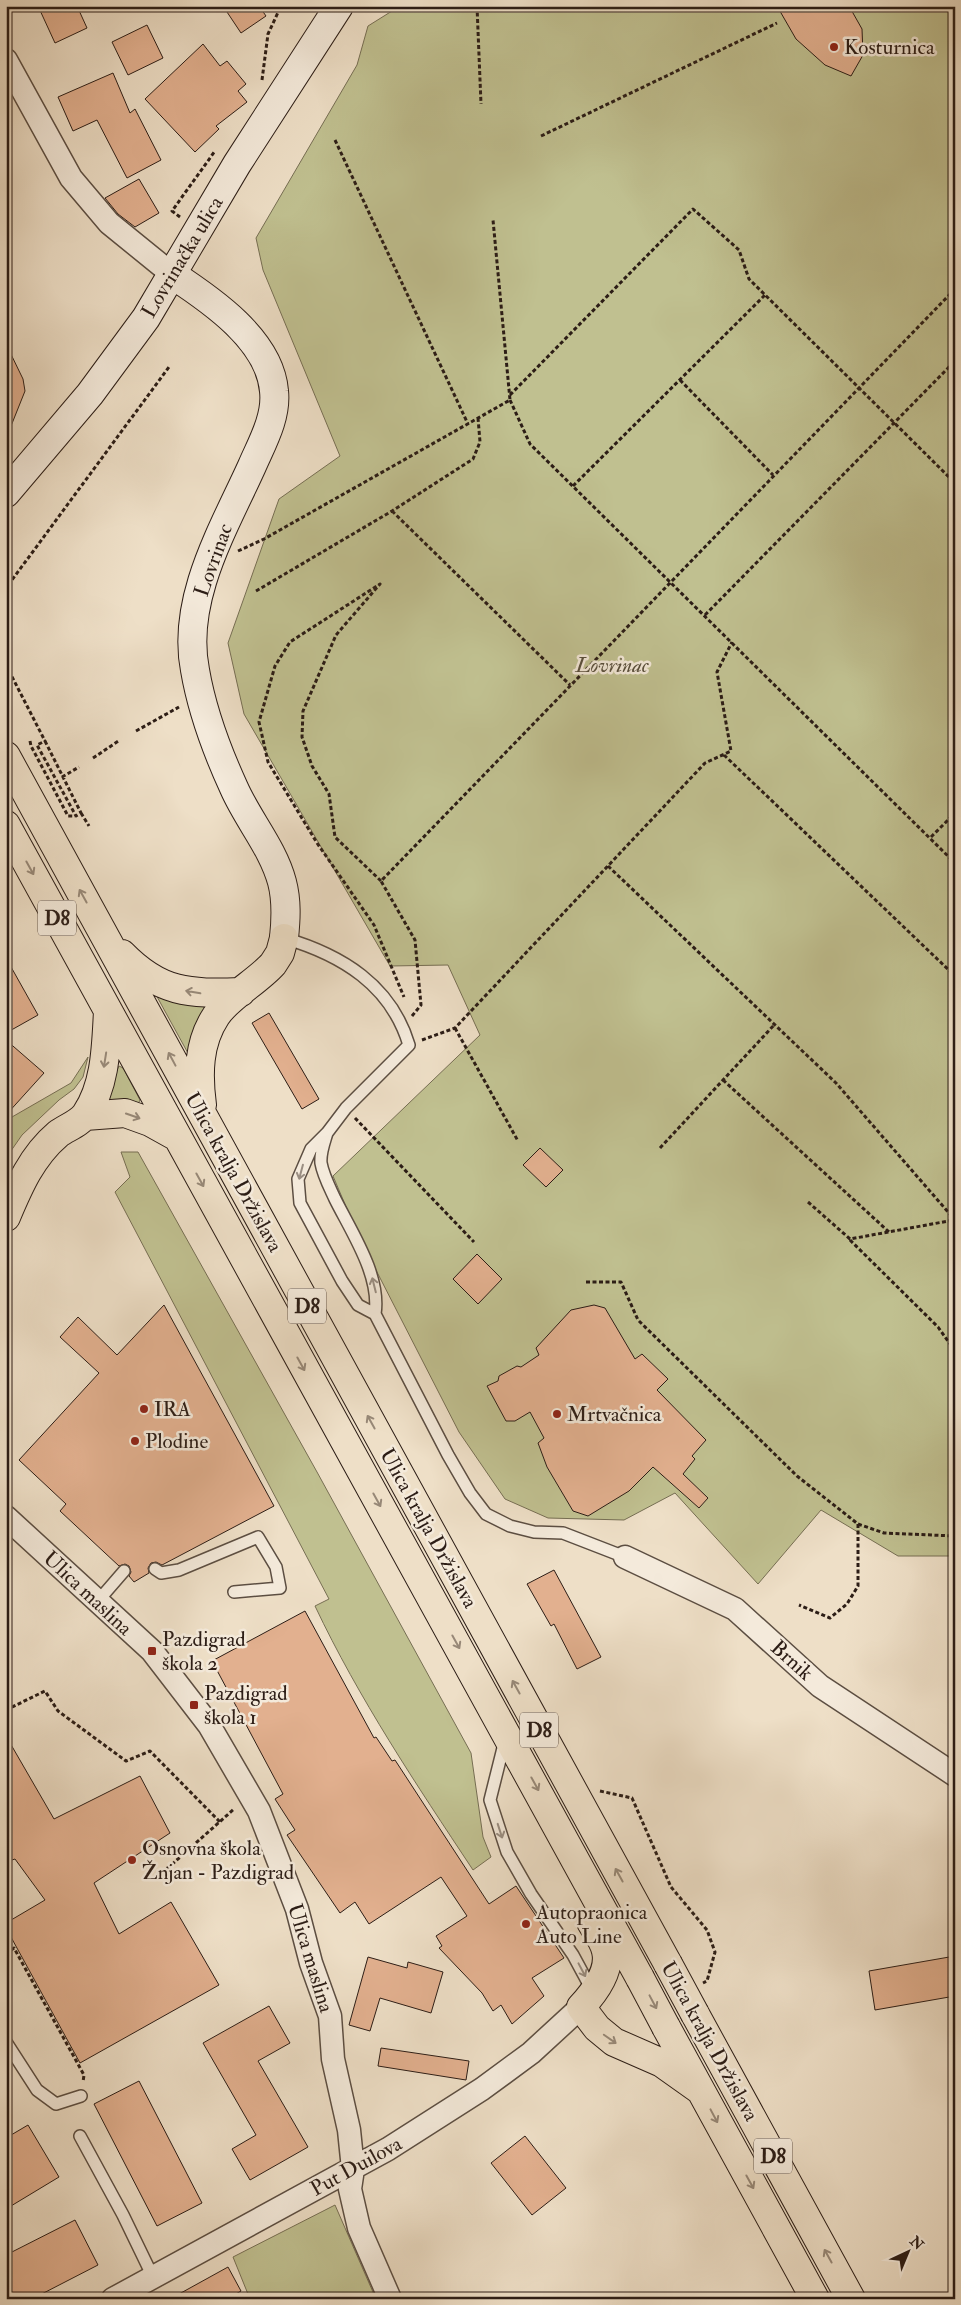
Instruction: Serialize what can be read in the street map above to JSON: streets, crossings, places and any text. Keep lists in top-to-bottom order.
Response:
{
  "streets": {
    "highway": ["D8", "Ulica kralja Držislava"],
    "street": [
      "Lovrinačka ulica",
      "Lovrinac",
      "Ulica maslina",
      "Brnik",
      "Put Duilova"
    ]
  },
  "crossings": [
    ["Lovrinačka ulica", "Lovrinac"],
    ["Ulica maslina", "Put Duilova"]
  ],
  "parks": ["Lovrinac"],
  "places": {
    "other": [
      "Kosturnica",
      "IRA",
      "Mrtvačnica",
      "Plodine",
      "Osnovna škola Žnjan - Pazdigrad",
      "Autopraonica Auto Line"
    ],
    "transit": ["Pazdigrad škola 2", "Pazdigrad škola 1"]
  },
  "north": "top right"
}
